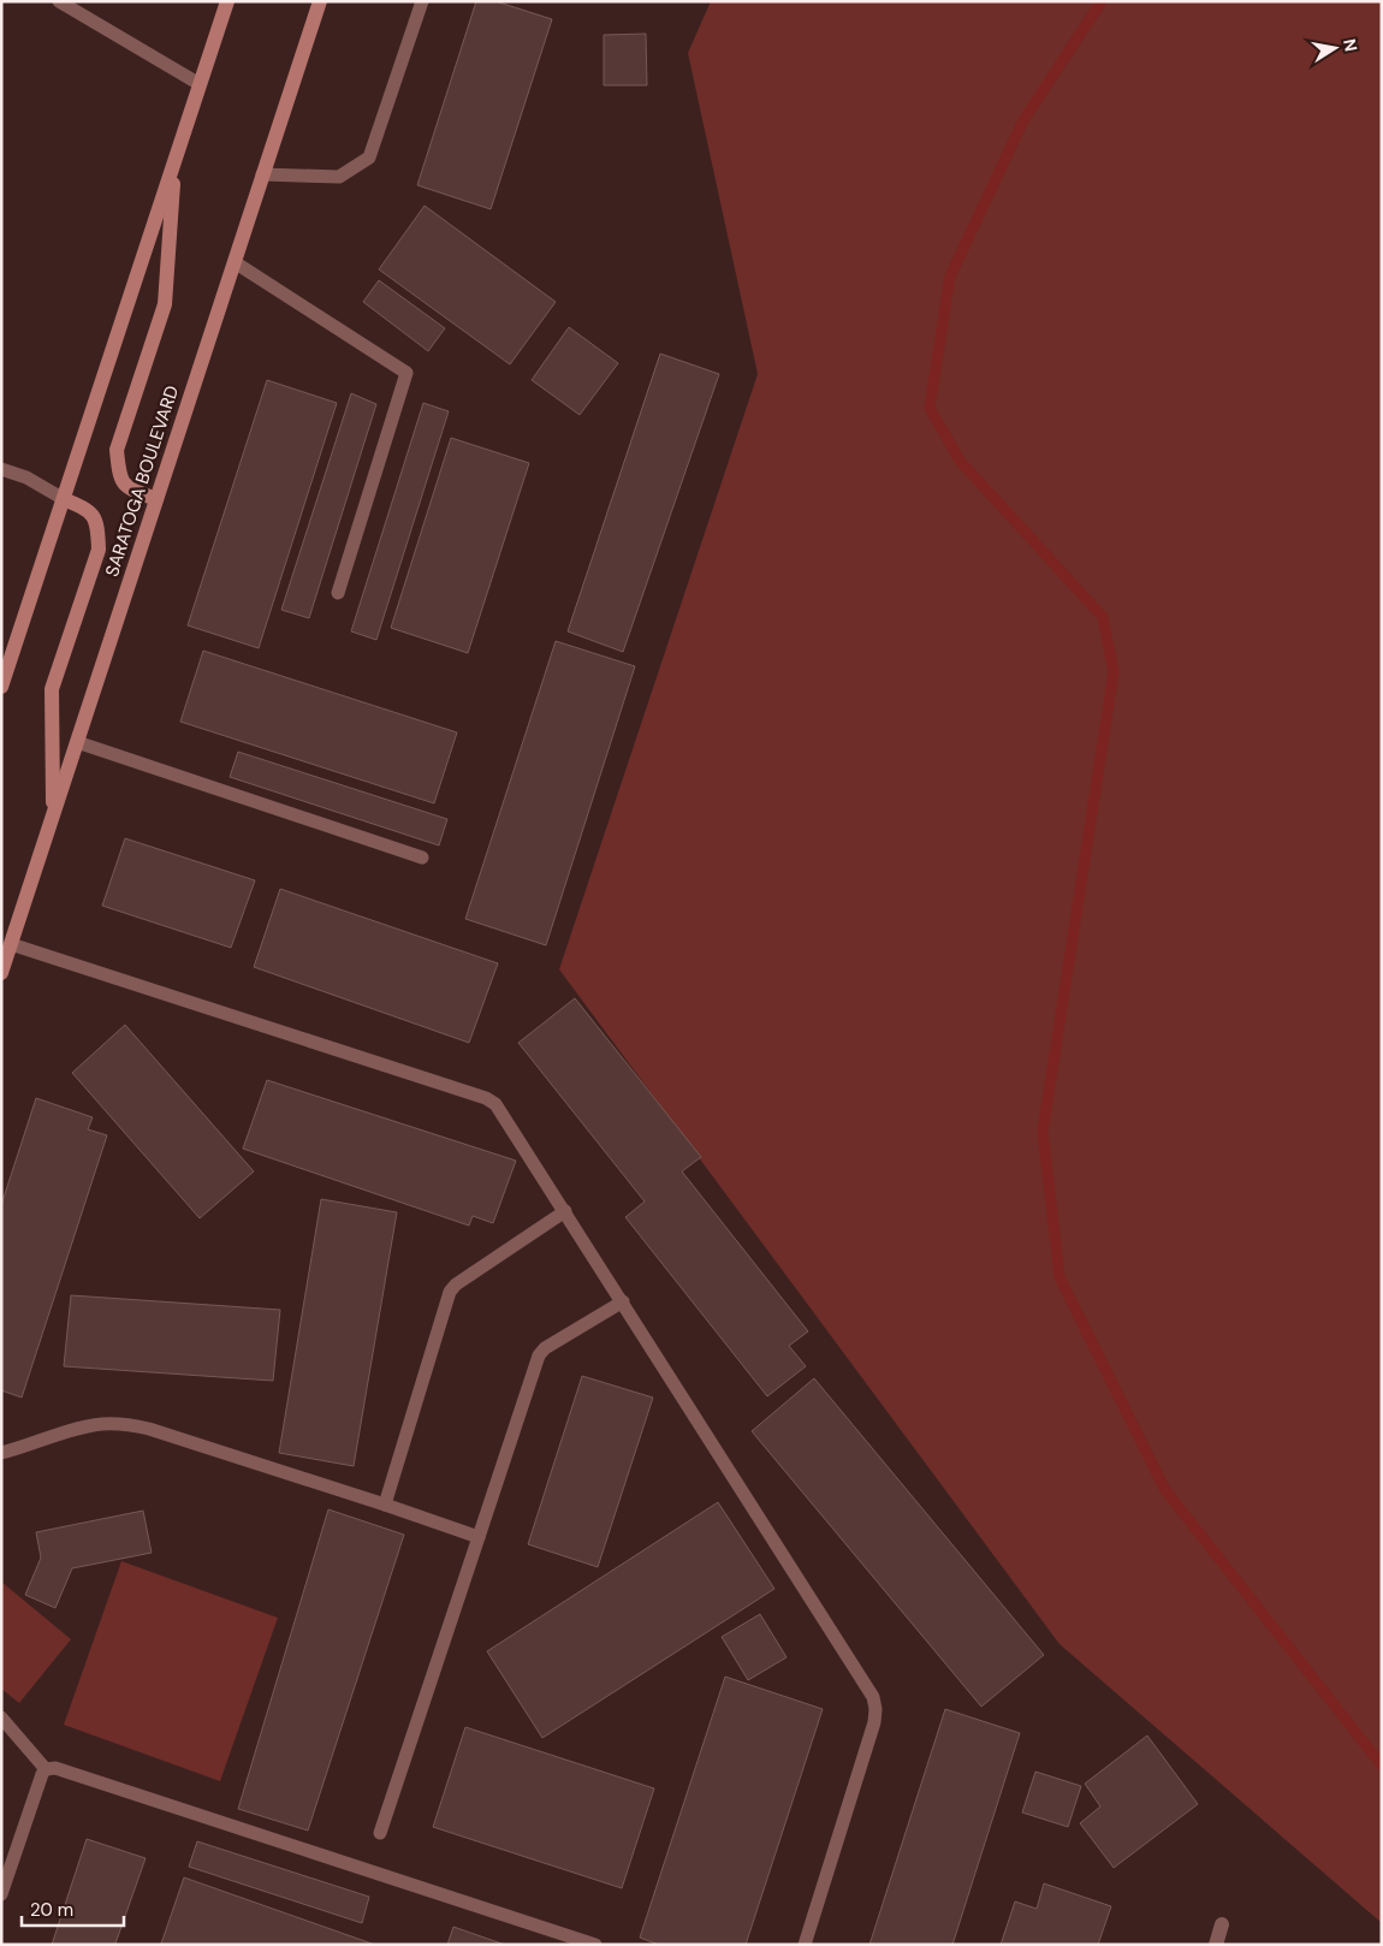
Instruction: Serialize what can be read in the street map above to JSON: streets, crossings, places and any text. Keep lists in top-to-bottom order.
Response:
{
  "streets": {
    "main road": ["SARATOGA BOULEVARD"]
  },
  "scale_bar": "20 m",
  "north": "right"
}
